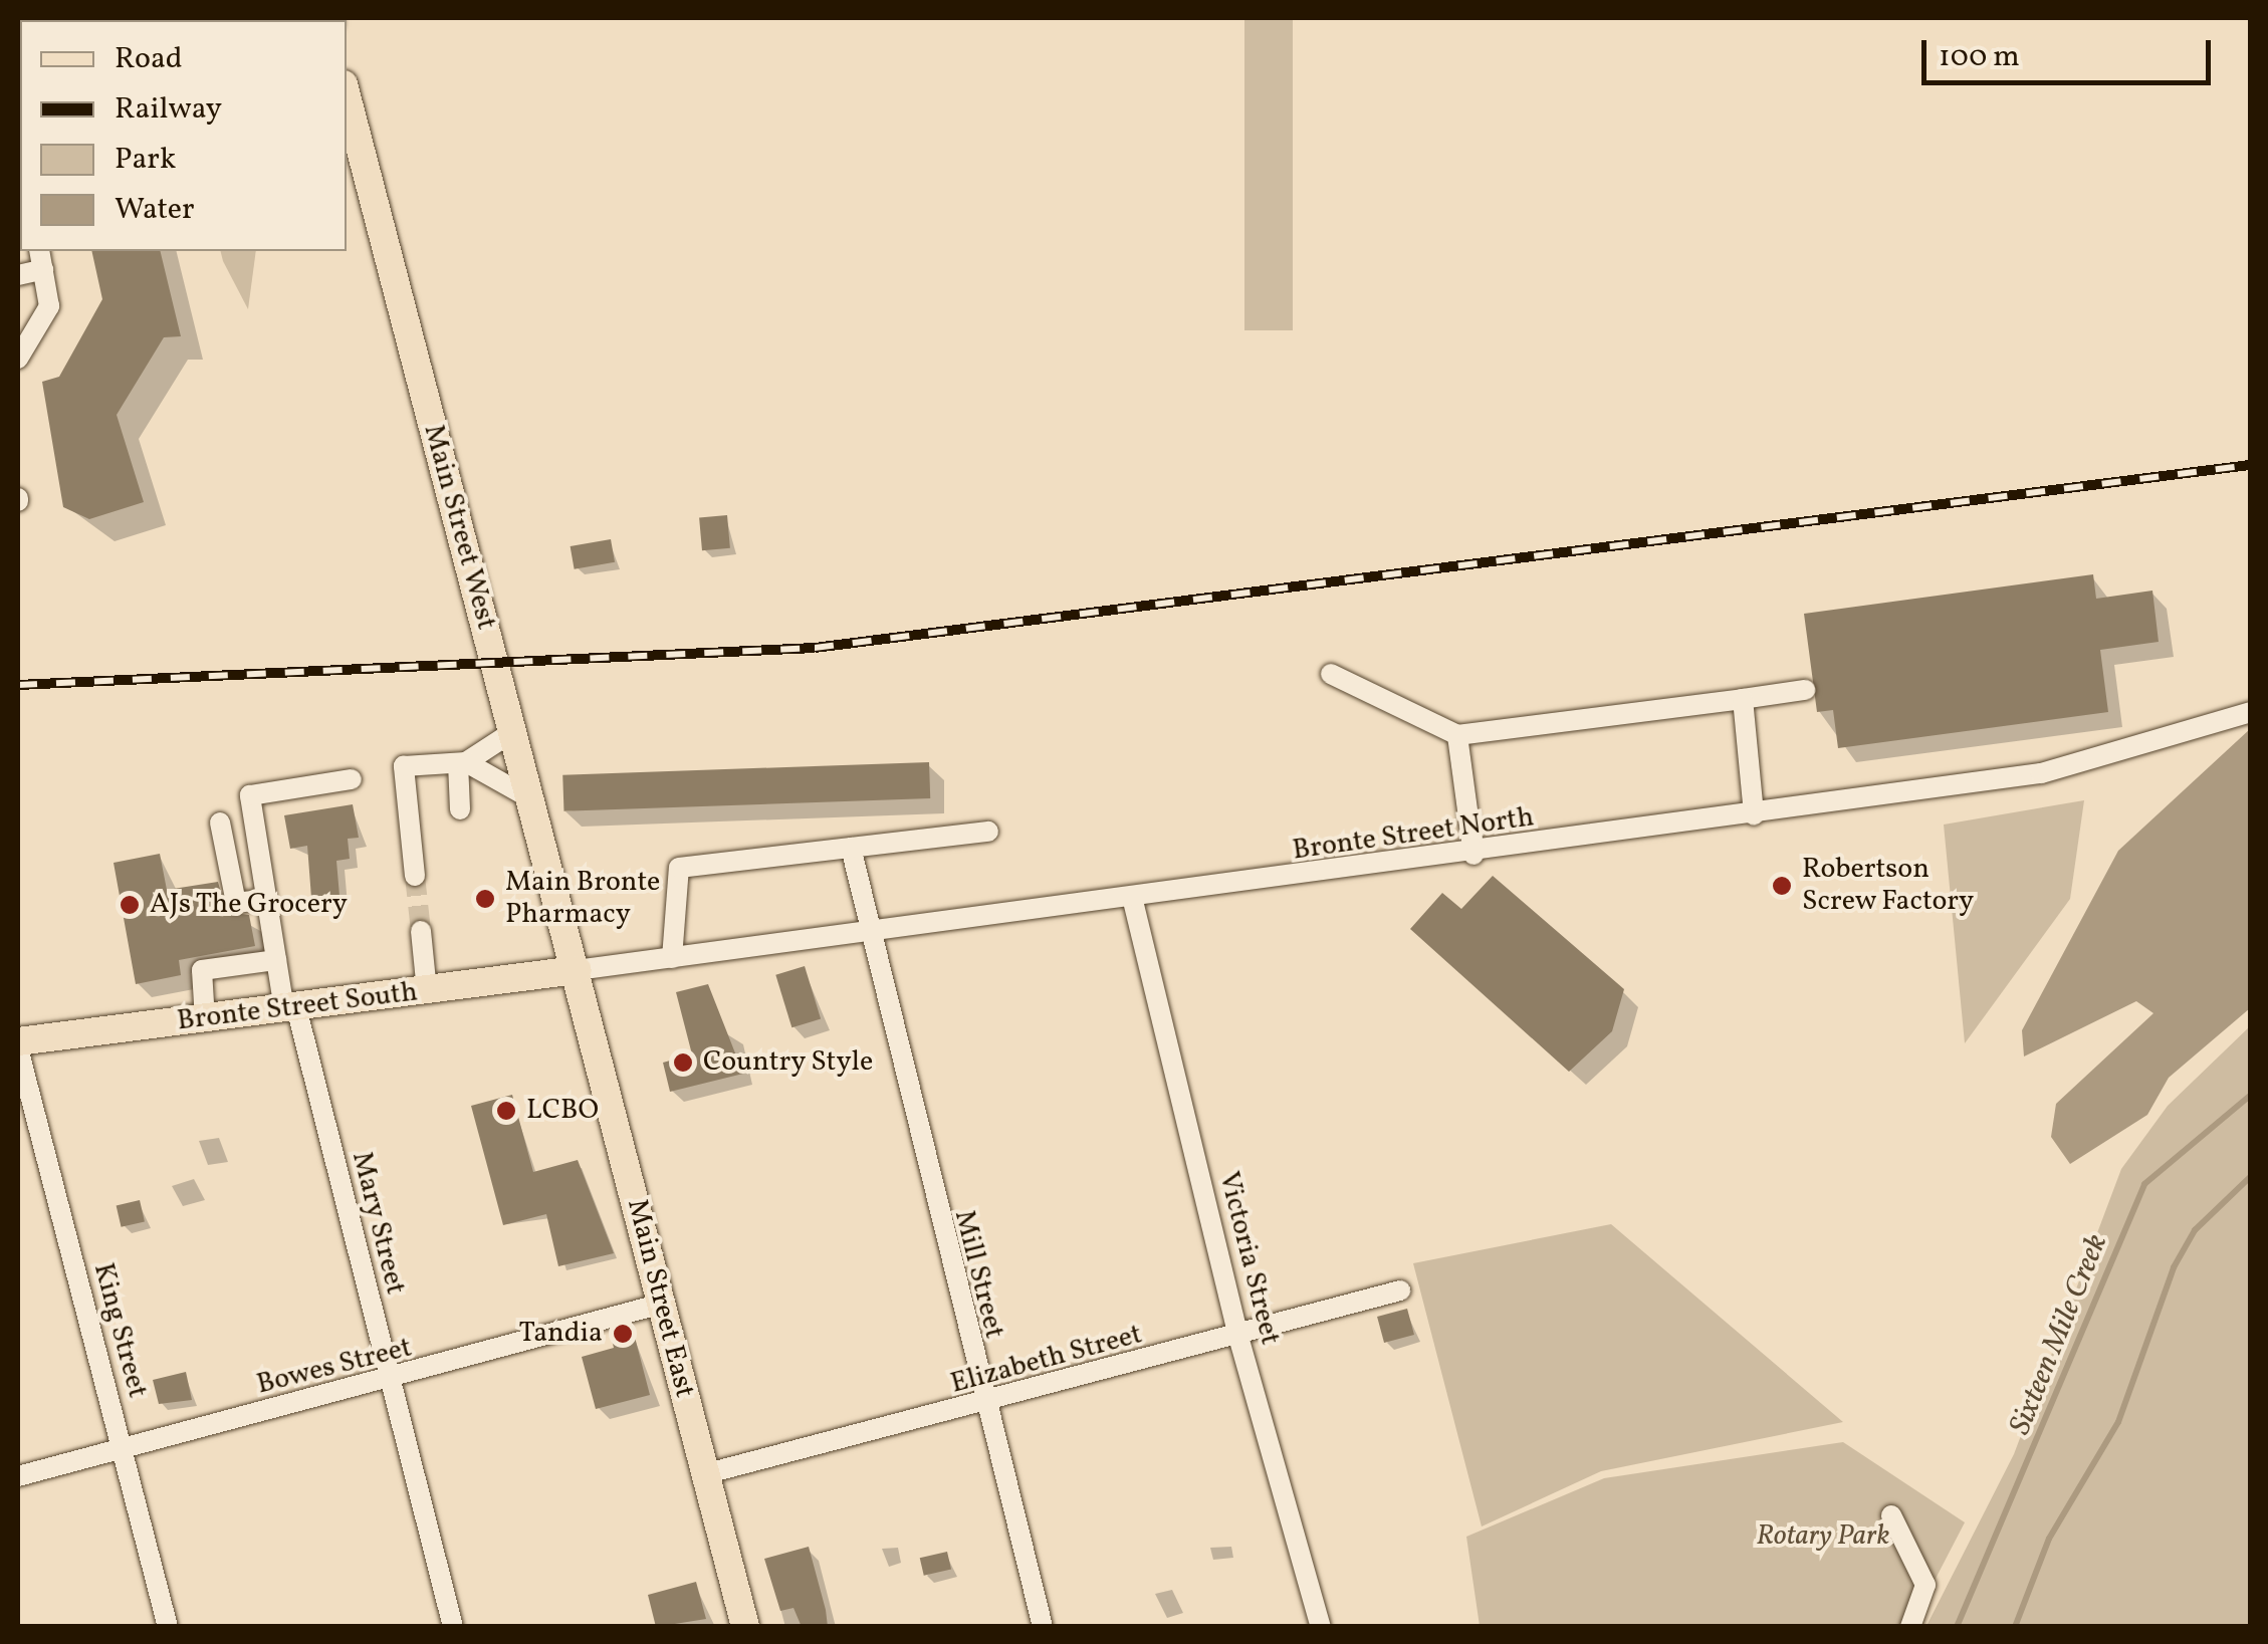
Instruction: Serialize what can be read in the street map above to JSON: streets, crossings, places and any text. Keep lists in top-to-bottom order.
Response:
{
  "streets": {
    "main road": ["Main Street West", "Bronte Street South", "Main Street East"],
    "street": [
      "Bronte Street North",
      "Mary Street",
      "Victoria Street",
      "Mill Street",
      "King Street",
      "Elizabeth Street",
      "Bowes Street"
    ]
  },
  "crossings": [
    ["Main Street West", "Bronte Street North"],
    ["Main Street West", "Bronte Street South"],
    ["Main Street West", "Main Street East"],
    ["Bronte Street North", "Bronte Street South"],
    ["Bronte Street North", "Victoria Street"],
    ["Bronte Street North", "Mill Street"],
    ["Bronte Street North", "Main Street East"],
    ["Bronte Street South", "Mary Street"],
    ["Bronte Street South", "Main Street East"],
    ["Bronte Street South", "King Street"],
    ["Mary Street", "Bowes Street"],
    ["Victoria Street", "Elizabeth Street"],
    ["Mill Street", "Elizabeth Street"],
    ["Main Street East", "Elizabeth Street"],
    ["Main Street East", "Bowes Street"],
    ["King Street", "Bowes Street"]
  ],
  "water": ["Sixteen Mile Creek"],
  "parks": ["Rotary Park"],
  "places": [
    "Robertson Screw Factory",
    "Main Bronte Pharmacy",
    "AJs The Grocery",
    "Country Style",
    "LCBO",
    "Tandia"
  ],
  "legend": [
    "Road",
    "Railway",
    "Park",
    "Water"
  ],
  "scale_bar": "100 m"
}
